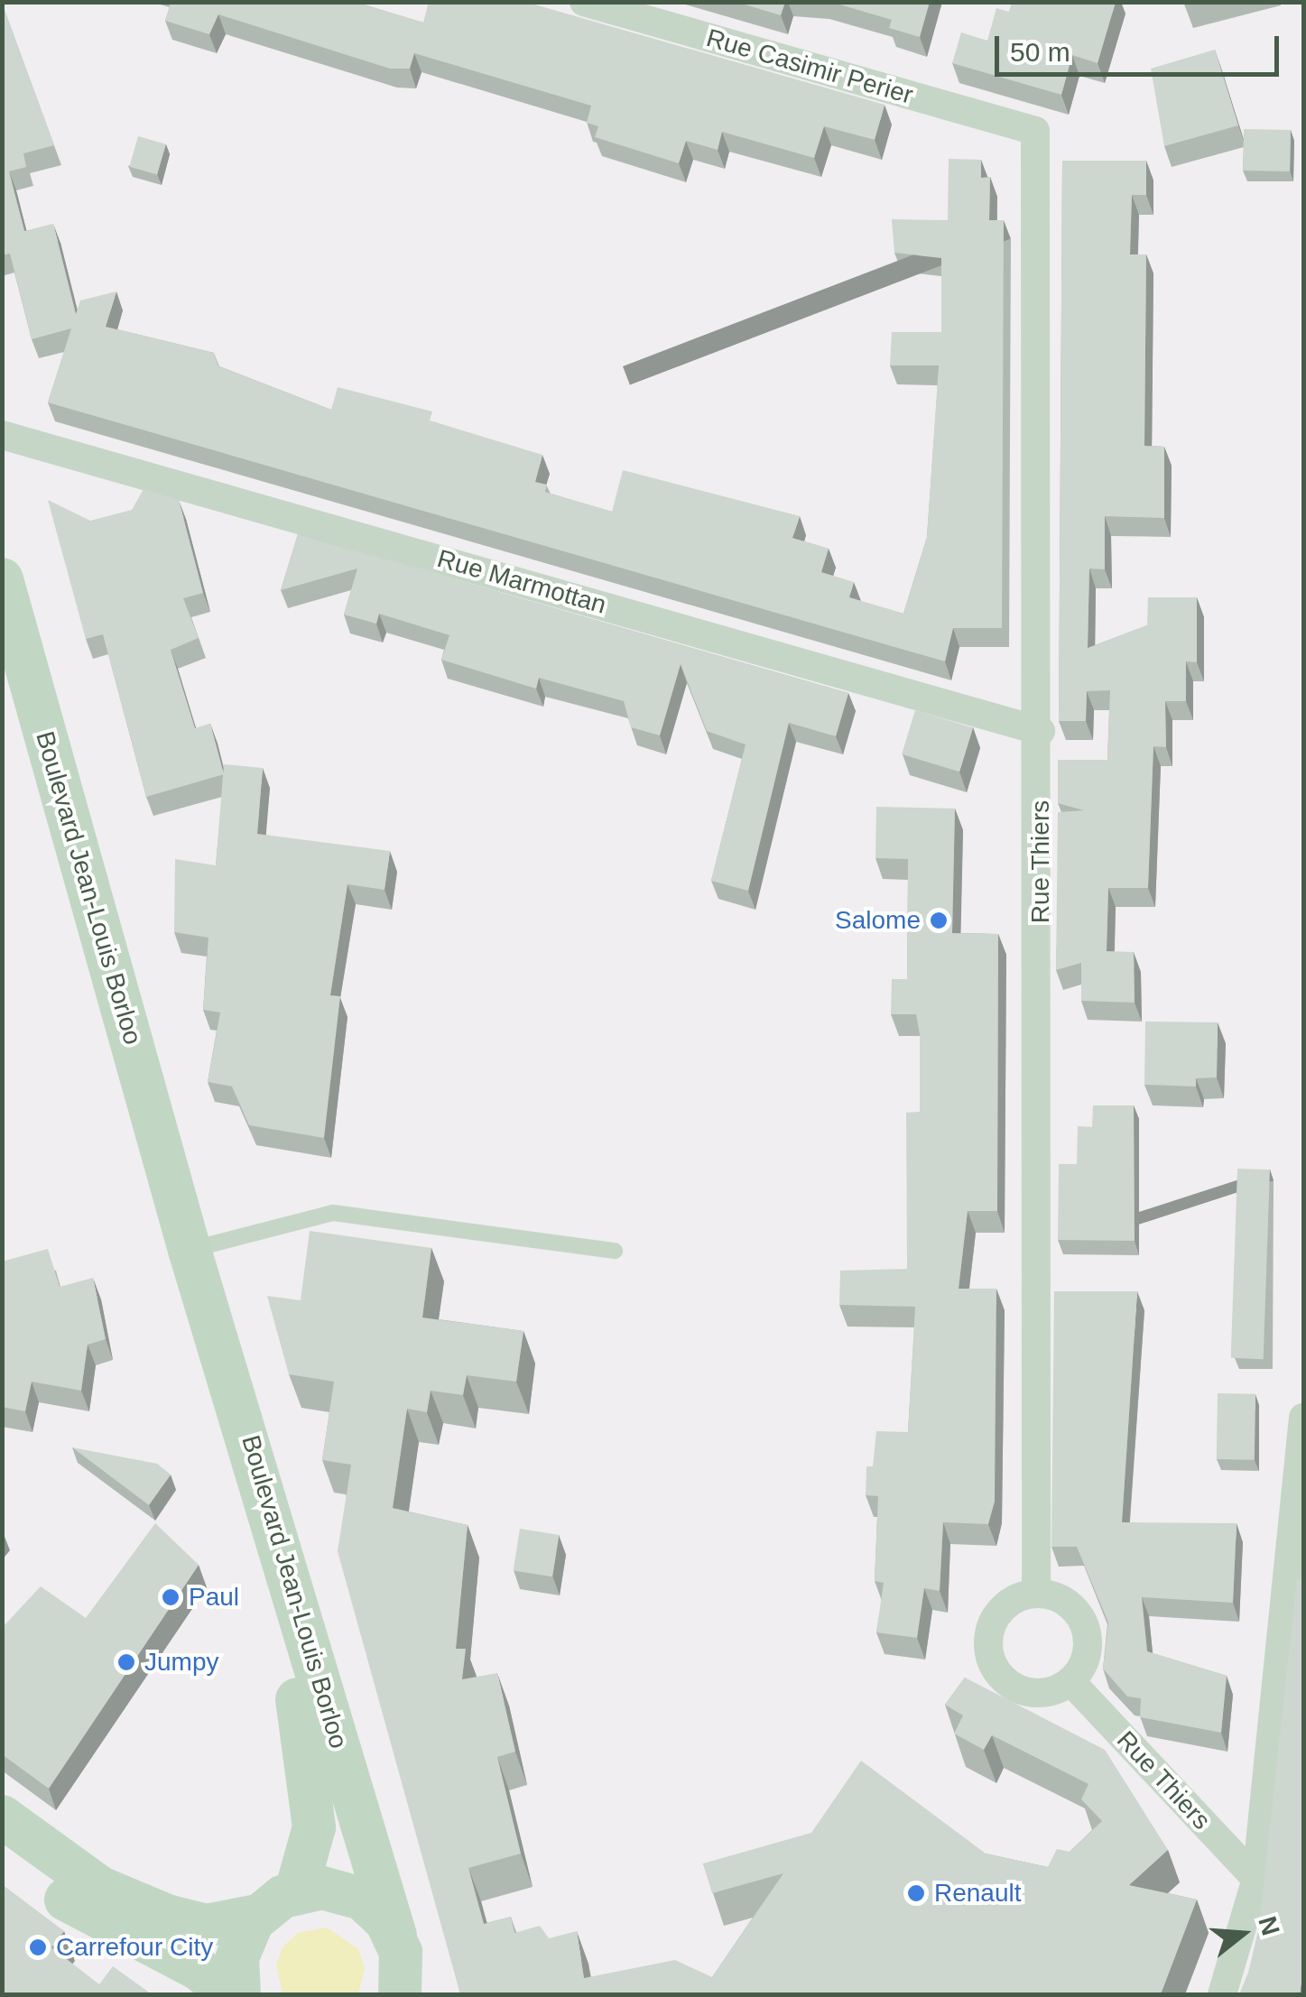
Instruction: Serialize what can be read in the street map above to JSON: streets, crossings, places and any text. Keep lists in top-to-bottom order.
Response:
{
  "streets": {
    "main road": ["Boulevard Jean-Louis Borloo"],
    "street": ["Rue Casimir Perier", "Rue Marmottan", "Rue Thiers"]
  },
  "crossings": [
    ["Rue Casimir Perier", "Rue Thiers"],
    ["Rue Marmottan", "Rue Thiers"]
  ],
  "places": [
    "Salome",
    "Paul",
    "Jumpy",
    "Renault",
    "Carrefour City"
  ],
  "scale_bar": "50 m",
  "north": "right"
}
